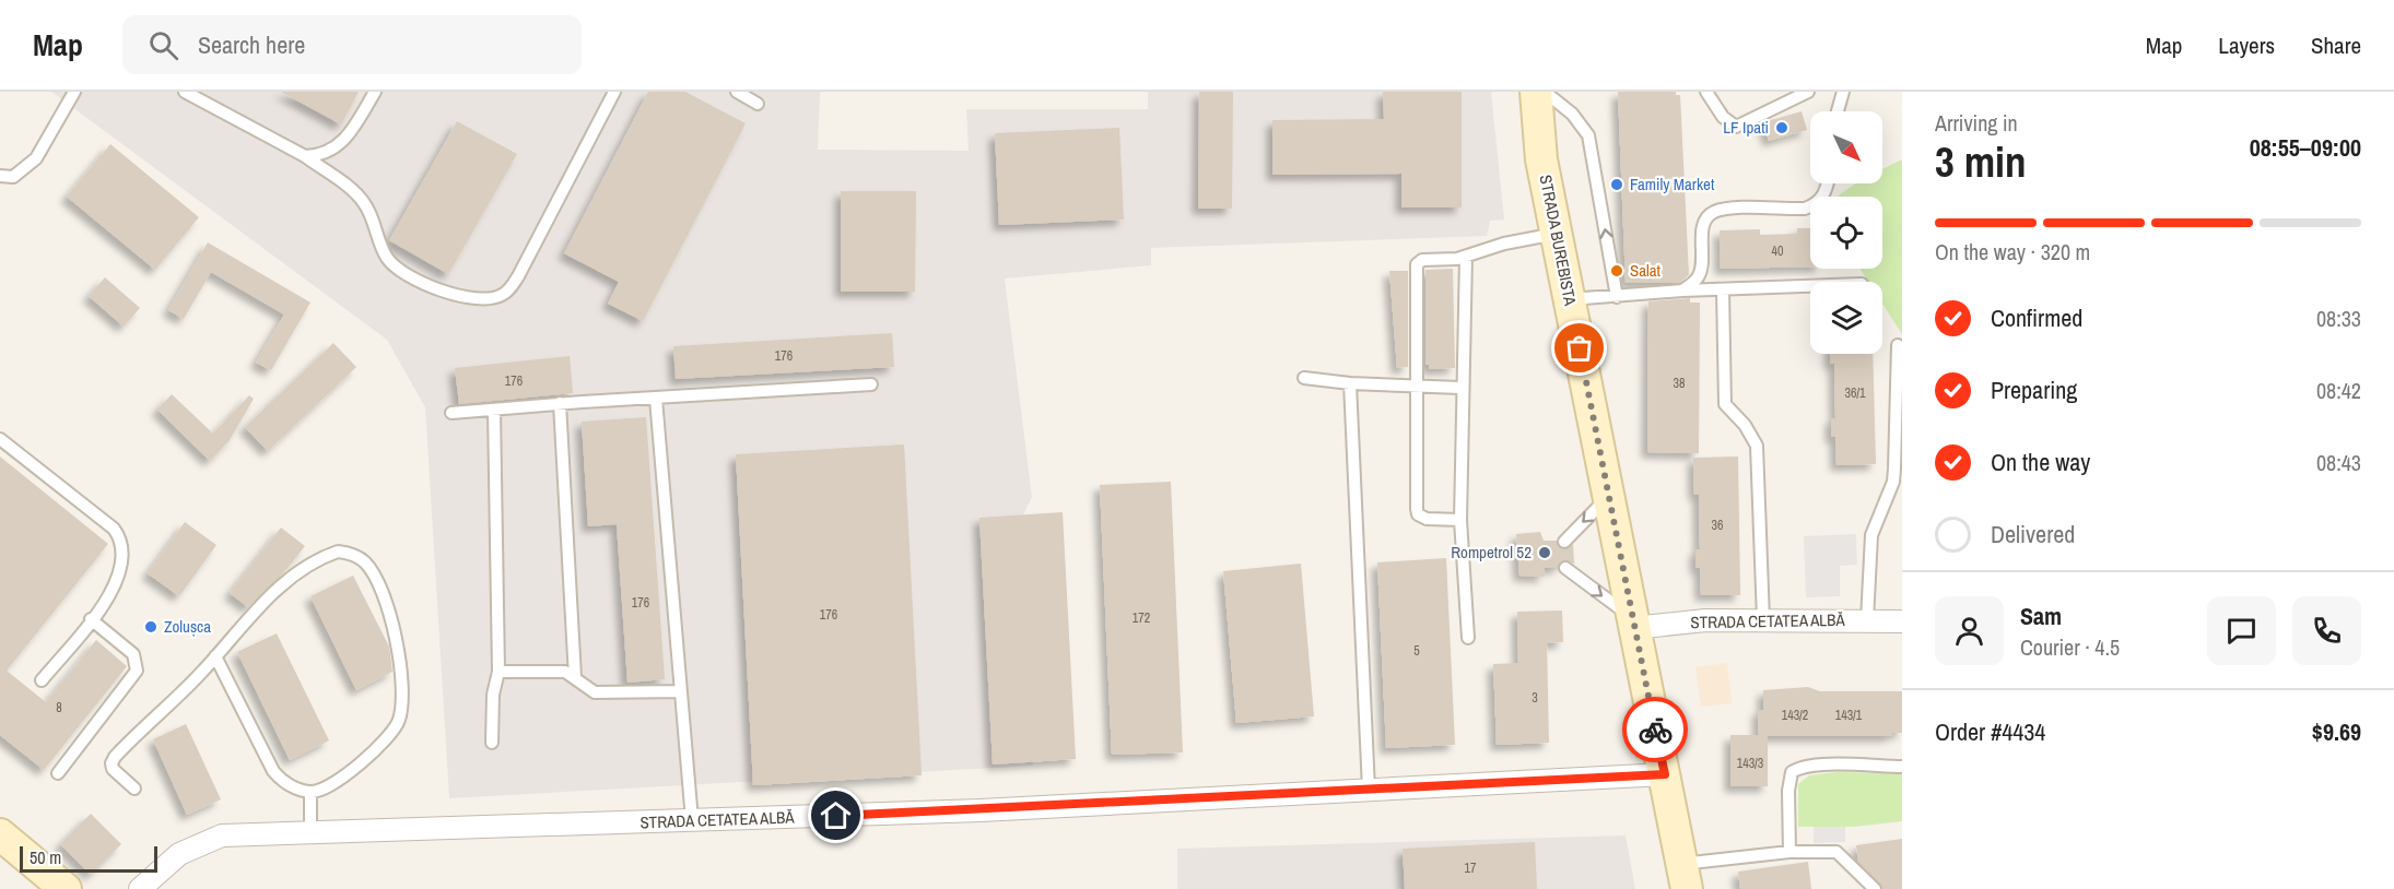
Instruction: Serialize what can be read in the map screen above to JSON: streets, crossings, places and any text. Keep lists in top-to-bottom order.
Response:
{
  "streets": {
    "main road": ["STRADA BUREBISTA"],
    "street": ["STRADA CETATEA ALBĂ"]
  },
  "crossings": [
    ["STRADA BUREBISTA", "STRADA CETATEA ALBĂ"]
  ],
  "places": [
    "LF Ipati",
    "Family Market",
    "Salat",
    "Rompetrol 52",
    "Zolușca"
  ],
  "house_numbers": [
    "40",
    "176",
    "176",
    "38",
    "36/1",
    "36",
    "176",
    "176",
    "172",
    "5",
    "3",
    "8",
    "143/2",
    "143/1",
    "143/3",
    "17"
  ],
  "scale_bar": "50 m",
  "north": "bottom right",
  "page": {
    "header": "Map",
    "search": "Search here",
    "nav": ["Map", "Layers", "Share"],
    "heading": ["3 min", "Arriving in", "08:55–09:00"],
    "panel": [
      "Sam",
      "Courier · 4.5",
      "Order #4434",
      "$9.69"
    ],
    "bar": "On the way · 320 m",
    "list": [
      ["Confirmed", "08:33"],
      ["Preparing", "08:42"],
      ["On the way", "08:43"],
      "Delivered"
    ],
    "scale": "50 m"
  }
}
